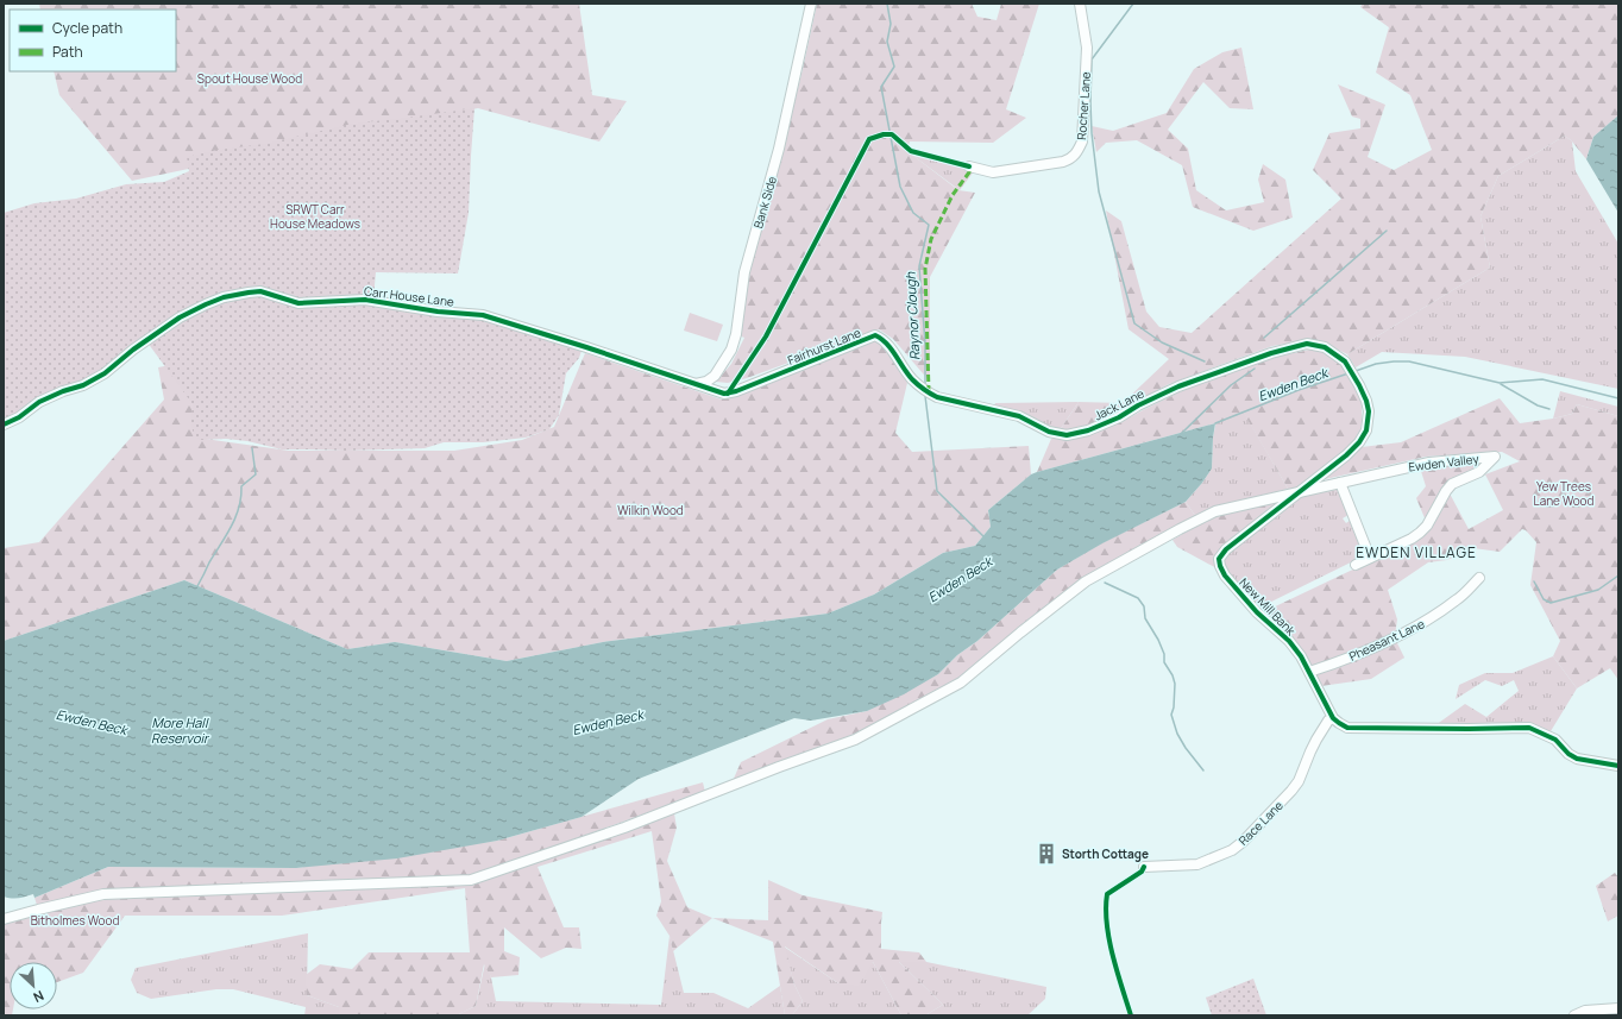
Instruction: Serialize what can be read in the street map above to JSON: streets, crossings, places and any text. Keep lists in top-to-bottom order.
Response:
{
  "streets": {
    "street": [
      "Rocher Lane",
      "Bank Side",
      "Carr House Lane",
      "Fairhurst Lane",
      "Jack Lane",
      "Ewden Valley",
      "New Mill Bank",
      "Pheasant Lane",
      "Race Lane"
    ]
  },
  "crossings": [
    ["Bank Side", "Carr House Lane"],
    ["Bank Side", "Fairhurst Lane"],
    ["Carr House Lane", "Fairhurst Lane"],
    ["Fairhurst Lane", "Jack Lane"],
    ["Jack Lane", "New Mill Bank"],
    ["Ewden Valley", "New Mill Bank"],
    ["New Mill Bank", "Pheasant Lane"],
    ["New Mill Bank", "Race Lane"]
  ],
  "districts": ["EWDEN VILLAGE"],
  "water": ["Raynor Clough", "Ewden Beck", "More Hall Reservoir"],
  "parks": [
    "Spout House Wood",
    "SRWT Carr House Meadows",
    "Yew Trees Lane Wood",
    "Wilkin Wood",
    "Bitholmes Wood"
  ],
  "places": {
    "building": ["Storth Cottage"]
  },
  "legend": ["Cycle path", "Path"],
  "north": "bottom right"
}
